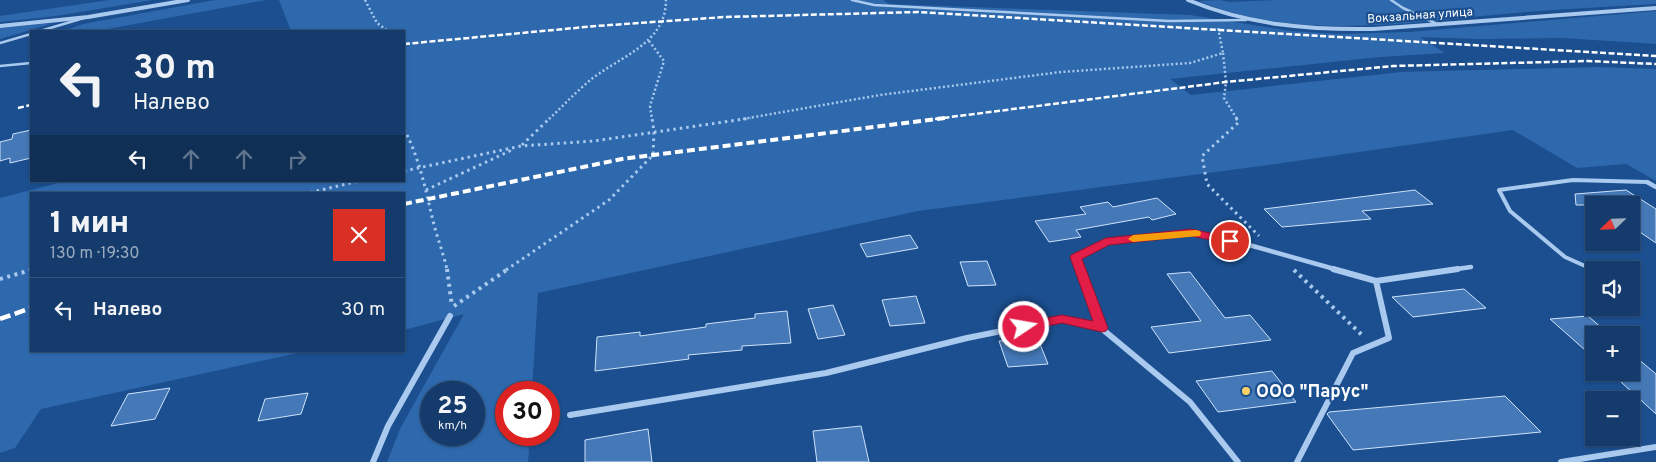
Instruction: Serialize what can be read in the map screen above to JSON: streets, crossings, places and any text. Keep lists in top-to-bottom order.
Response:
{
  "streets": {
    "street": ["Вокзальная улица"]
  },
  "places": ["ООО \"Парус\""],
  "north": "bottom left",
  "page": {
    "turn": ["30 m", "Налево"],
    "heading": ["1 мин", "130 m · 19:30"],
    "map_buttons": ["+", "−"],
    "list": [
      {
        "name": "Налево",
        "value": "30 m"
      }
    ],
    "speed": "25 km/h",
    "limit": "30"
  }
}
